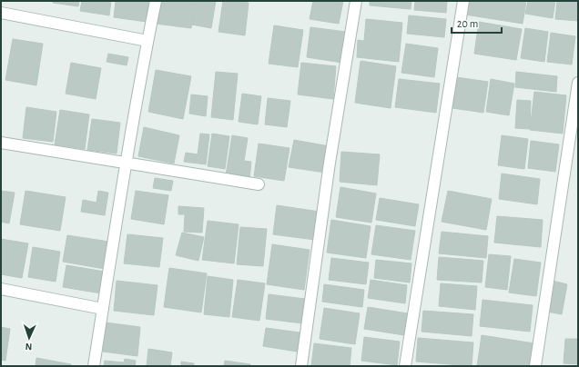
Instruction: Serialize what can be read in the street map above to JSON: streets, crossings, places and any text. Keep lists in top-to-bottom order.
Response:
{
  "scale_bar": "20 m",
  "north": "bottom"
}
